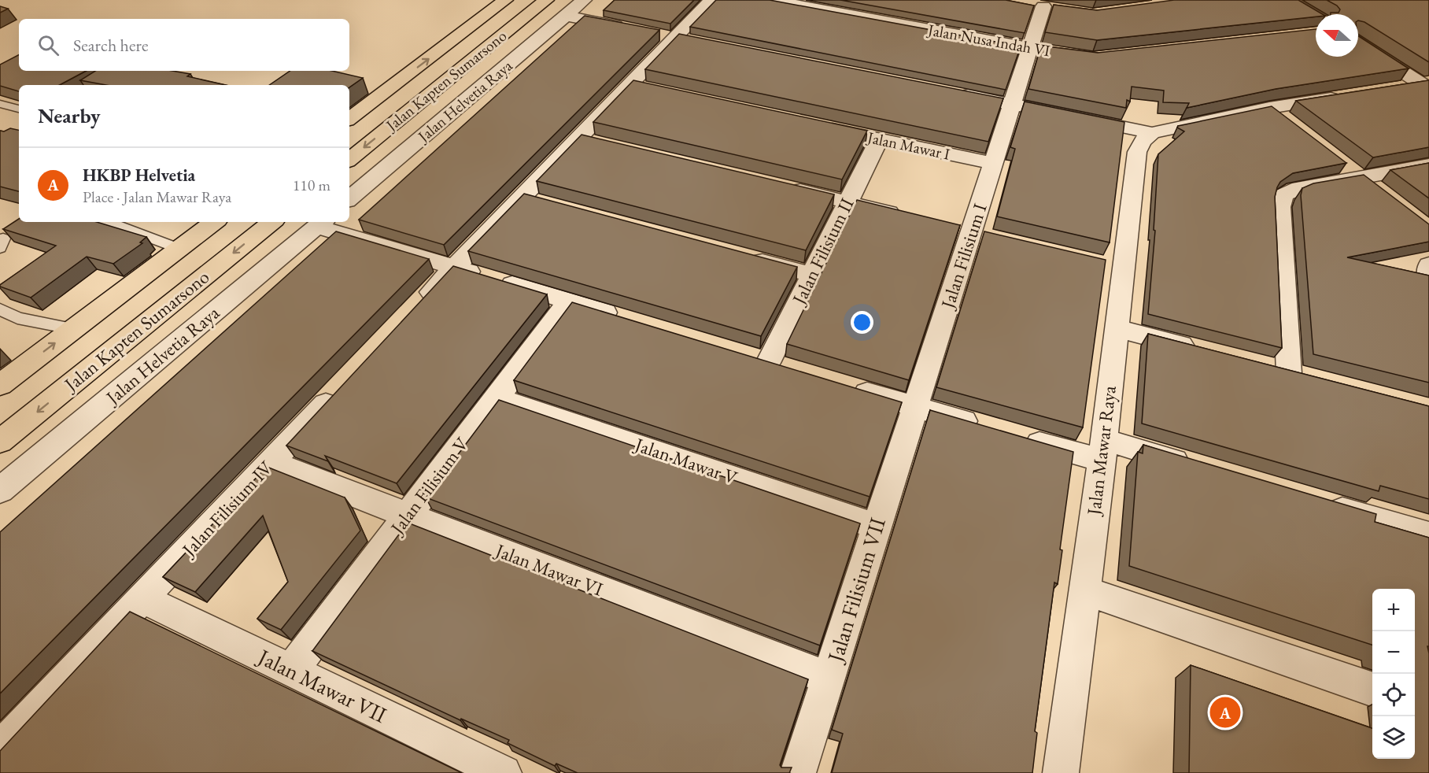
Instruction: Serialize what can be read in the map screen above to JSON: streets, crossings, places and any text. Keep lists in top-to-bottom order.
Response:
{
  "streets": {
    "highway": ["Jalan Kapten Sumarsono"],
    "street": [
      "Jalan Nusa Indah VI",
      "Jalan Helvetia Raya",
      "Jalan Mawar I",
      "Jalan Filisium II",
      "Jalan Filisium I",
      "Jalan Mawar Raya",
      "Jalan Mawar V",
      "Jalan Filisium V",
      "Jalan Filisium IV",
      "Jalan Mawar VI",
      "Jalan Filisium VII",
      "Jalan Mawar VII"
    ]
  },
  "crossings": [
    ["Jalan Nusa Indah VI", "Jalan Filisium I"],
    ["Jalan Mawar I", "Jalan Filisium II"],
    ["Jalan Mawar I", "Jalan Filisium I"],
    ["Jalan Filisium I", "Jalan Filisium VII"],
    ["Jalan Mawar V", "Jalan Filisium V"],
    ["Jalan Mawar V", "Jalan Filisium VII"],
    ["Jalan Filisium V", "Jalan Mawar VI"],
    ["Jalan Filisium V", "Jalan Mawar VII"],
    ["Jalan Filisium IV", "Jalan Mawar VI"],
    ["Jalan Filisium IV", "Jalan Mawar VII"],
    ["Jalan Mawar VI", "Jalan Filisium VII"]
  ],
  "north": "left",
  "page": {
    "search": "Search here",
    "heading": "Nearby",
    "list": [
      {
        "mark": "A",
        "name": "HKBP Helvetia",
        "note": "Place · Jalan Mawar Raya",
        "value": "110 m"
      }
    ],
    "map_buttons": ["+", "−"],
    "pins": "A"
  }
}
